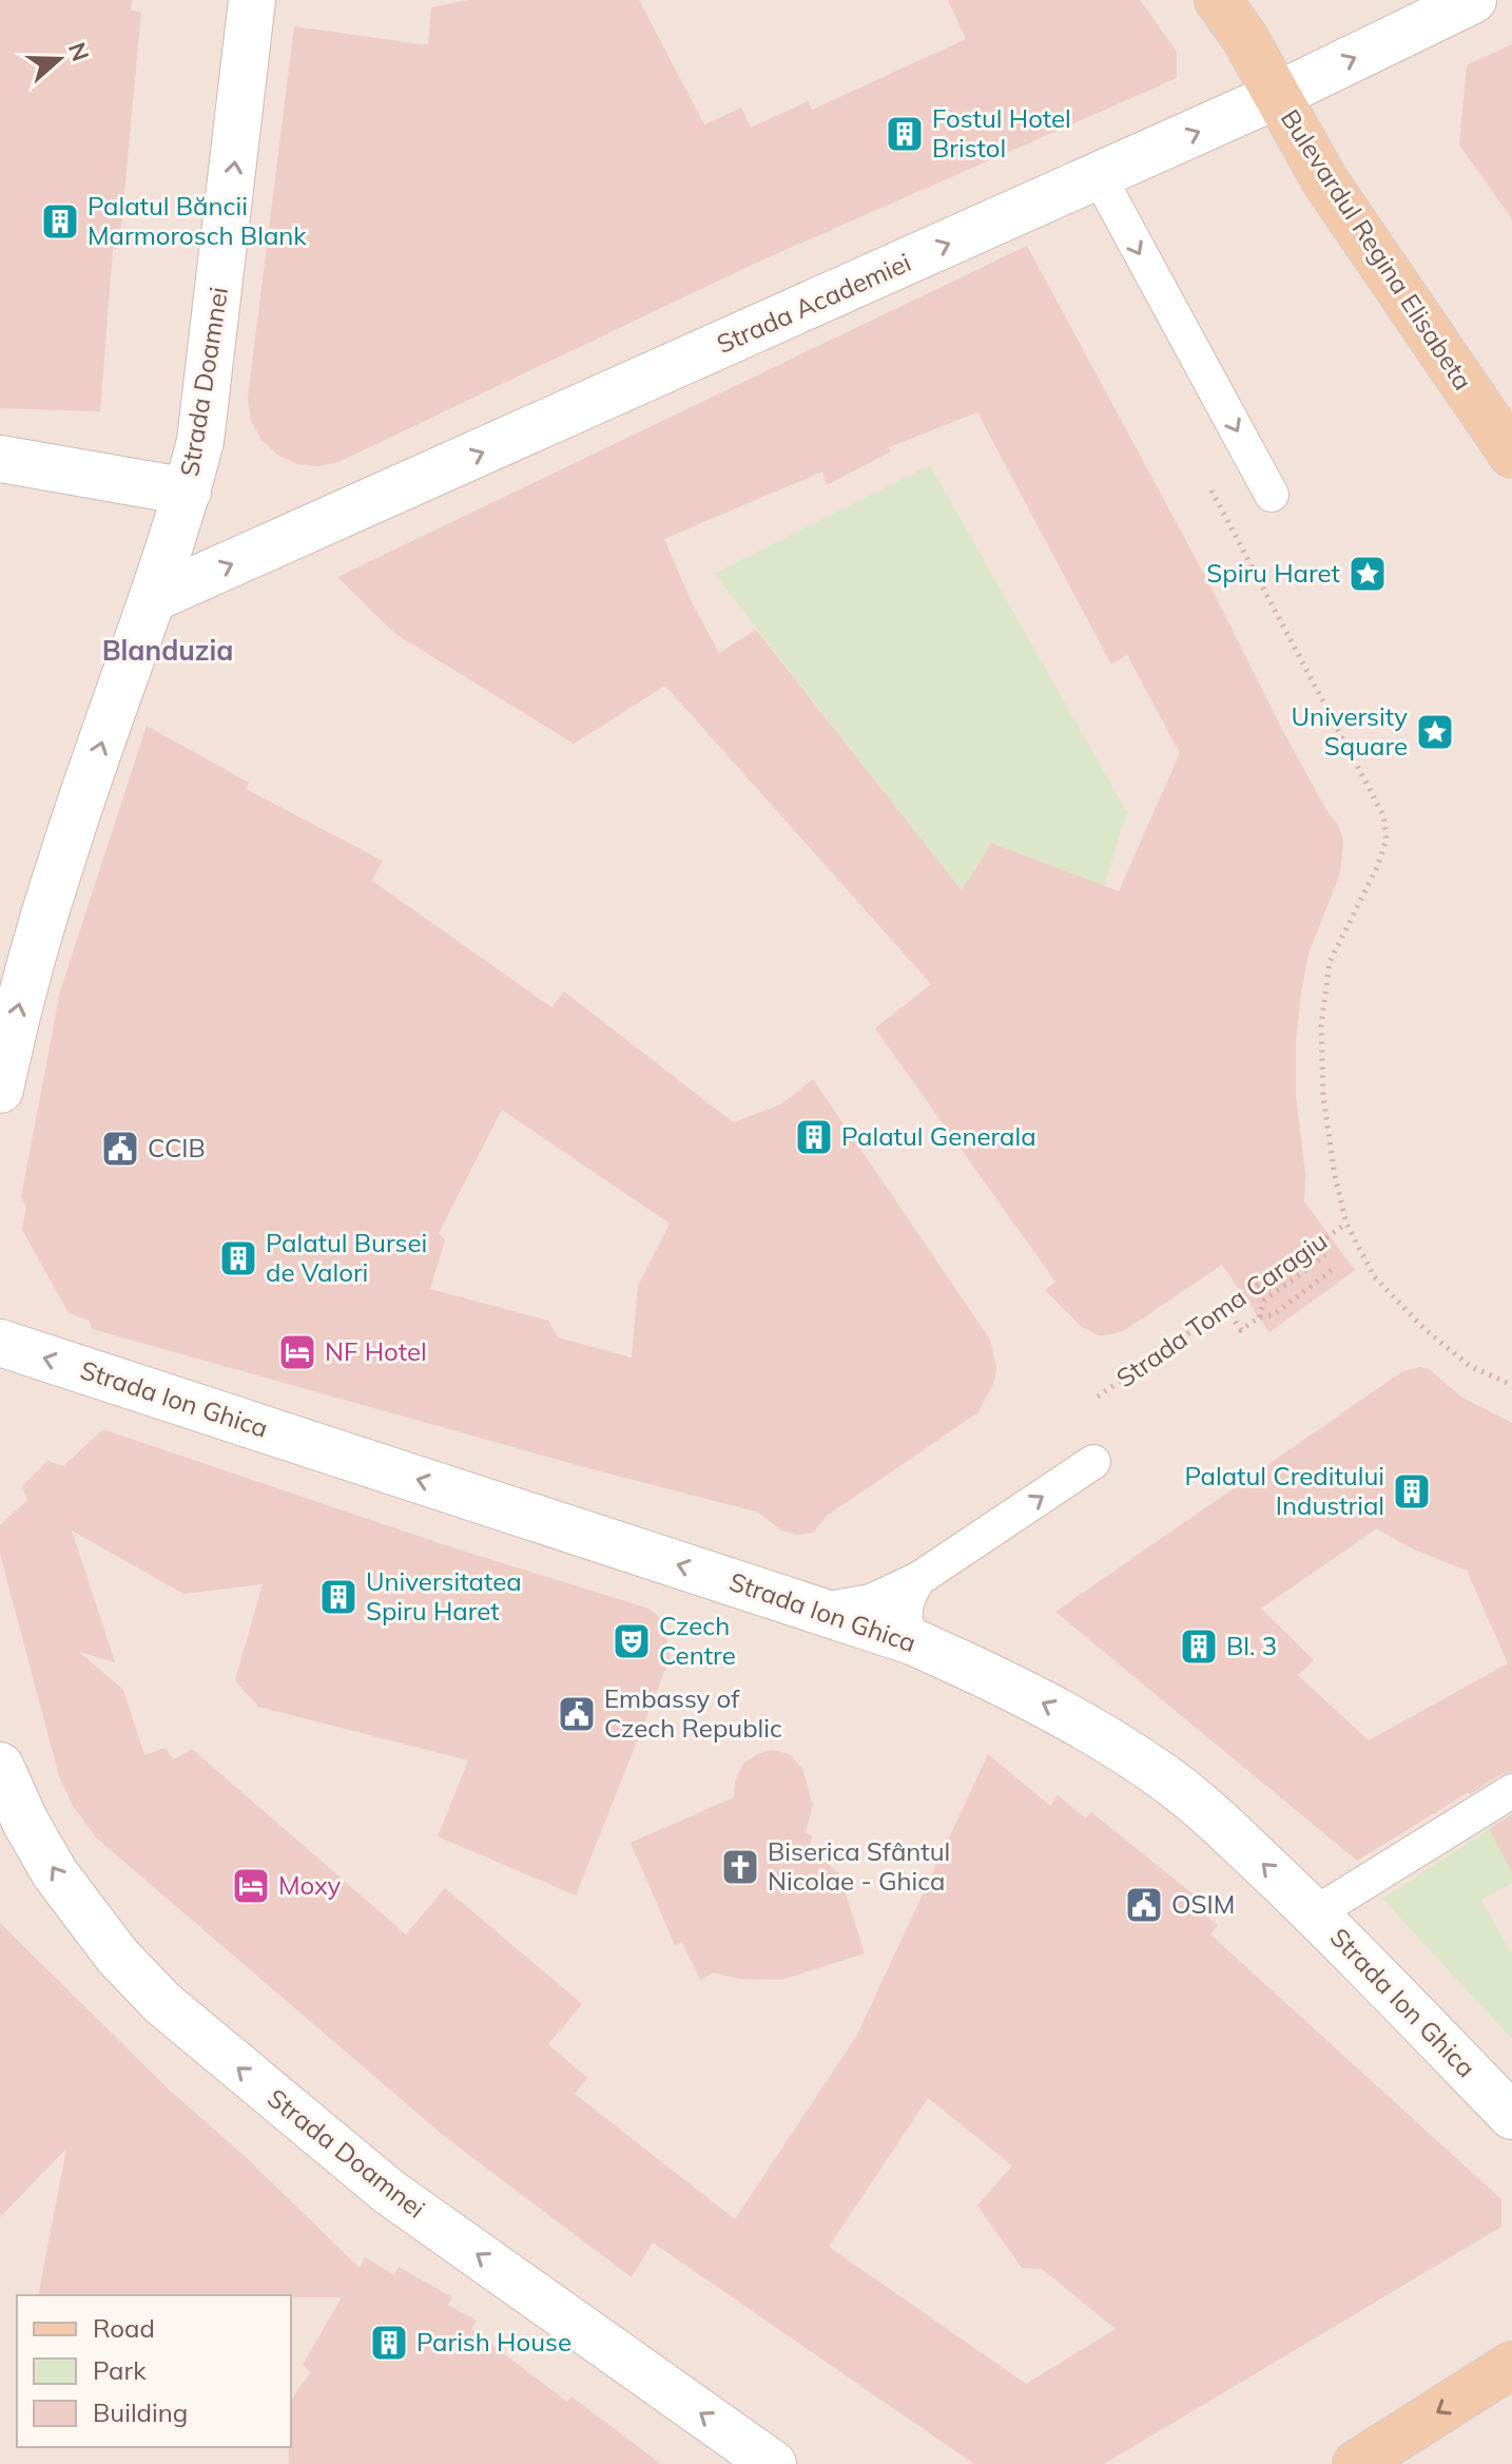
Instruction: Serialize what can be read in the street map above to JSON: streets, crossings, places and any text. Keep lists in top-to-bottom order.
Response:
{
  "streets": {
    "main road": ["Bulevardul Regina Elisabeta"],
    "street": ["Strada Academiei", "Strada Doamnei", "Strada Ion Ghica"],
    "path": ["Strada Toma Caragiu"]
  },
  "crossings": [
    ["Bulevardul Regina Elisabeta", "Strada Academiei"],
    ["Strada Academiei", "Strada Doamnei"]
  ],
  "one_way": ["Strada Academiei", "Strada Doamnei", "Strada Ion Ghica"],
  "districts": ["Blanduzia"],
  "places": {
    "building": [
      "Fostul Hotel Bristol",
      "Palatul Băncii Marmorosch Blank",
      "Palatul Generala",
      "Palatul Bursei de Valori",
      "Palatul Creditului Industrial",
      "Universitatea Spiru Haret",
      "Bl. 3",
      "Parish House"
    ],
    "place": ["Spiru Haret", "University Square"],
    "public building": ["CCIB", "Embassy of Czech Republic", "OSIM"],
    "hotel": ["NF Hotel", "Moxy"],
    "theatre": ["Czech Centre"],
    "church": ["Biserica Sfântul Nicolae - Ghica"]
  },
  "legend": ["Road", "Park", "Building"],
  "north": "right"
}
